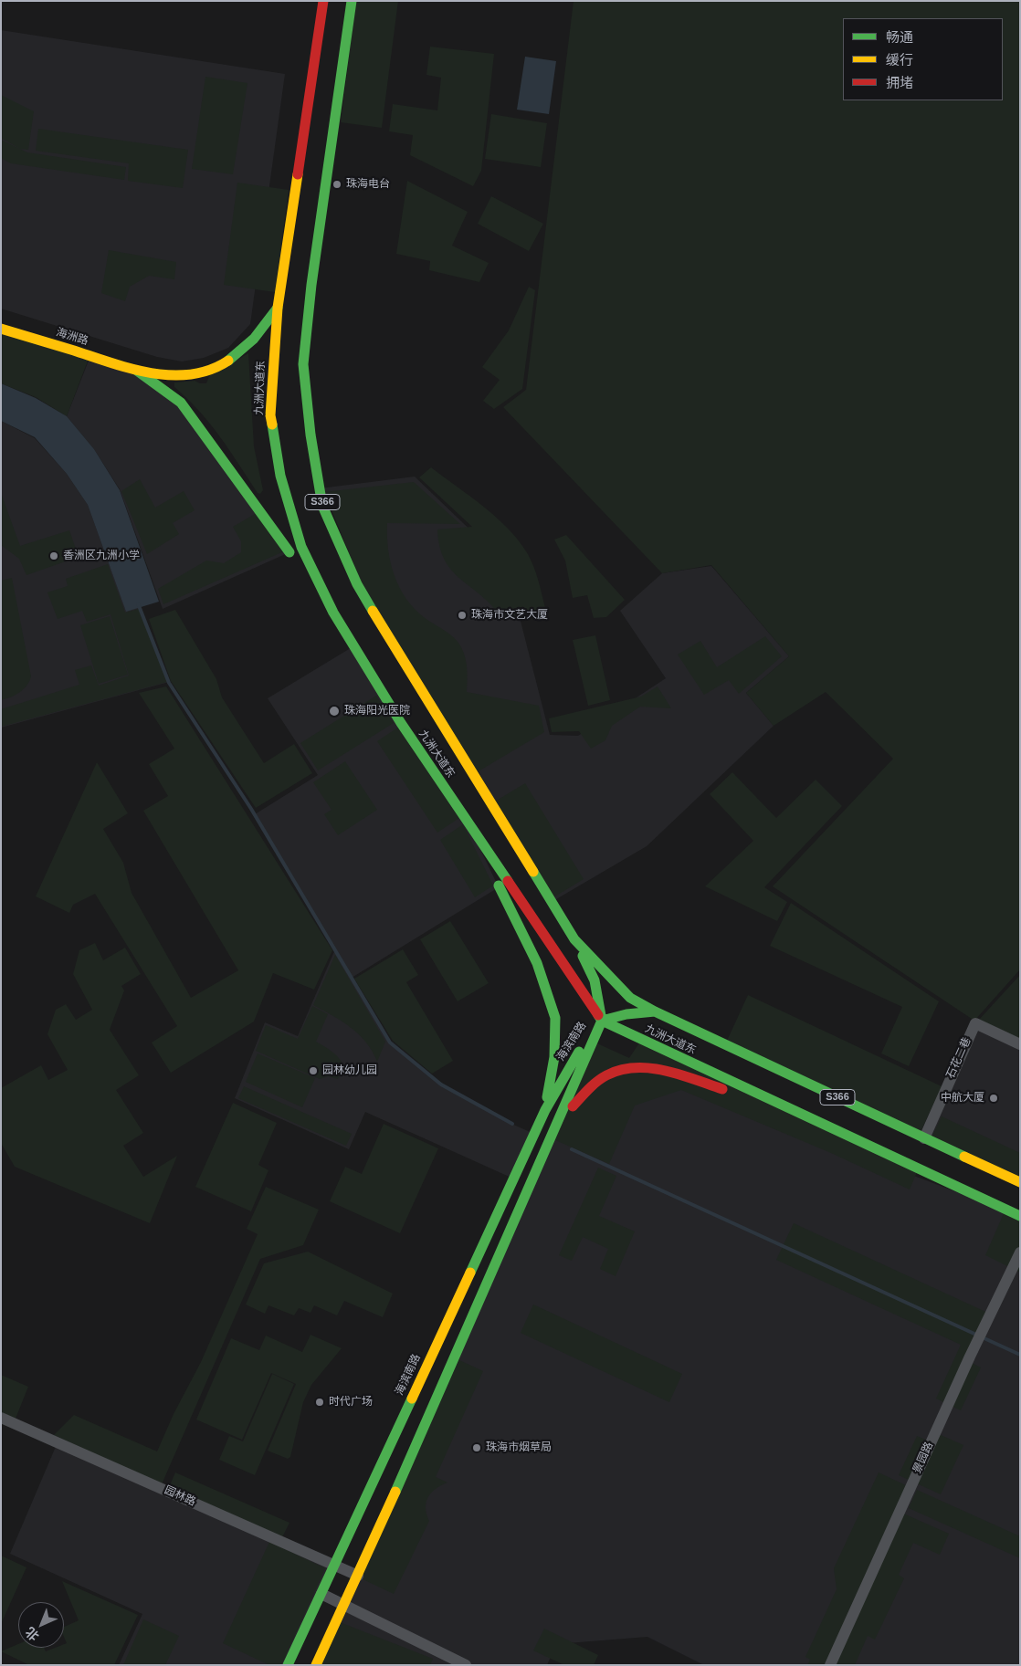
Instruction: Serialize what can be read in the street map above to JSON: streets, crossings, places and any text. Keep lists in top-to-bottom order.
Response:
{
  "streets": {
    "main road": [
      "海洲路",
      "九洲大道东",
      "S366",
      "海滨南路"
    ],
    "street": ["石花二巷", "景园路", "园林路"]
  },
  "crossings": [
    ["九洲大道东", "海滨南路"],
    ["九洲大道东", "石花二巷"],
    ["海滨南路", "园林路"]
  ],
  "places": [
    "珠海电台",
    "香洲区九洲小学",
    "珠海市文艺大厦",
    "珠海阳光医院",
    "园林幼儿园",
    "中航大厦",
    "时代广场",
    "珠海市烟草局"
  ],
  "legend": ["畅通", "缓行", "拥堵"],
  "north": "bottom left"
}
